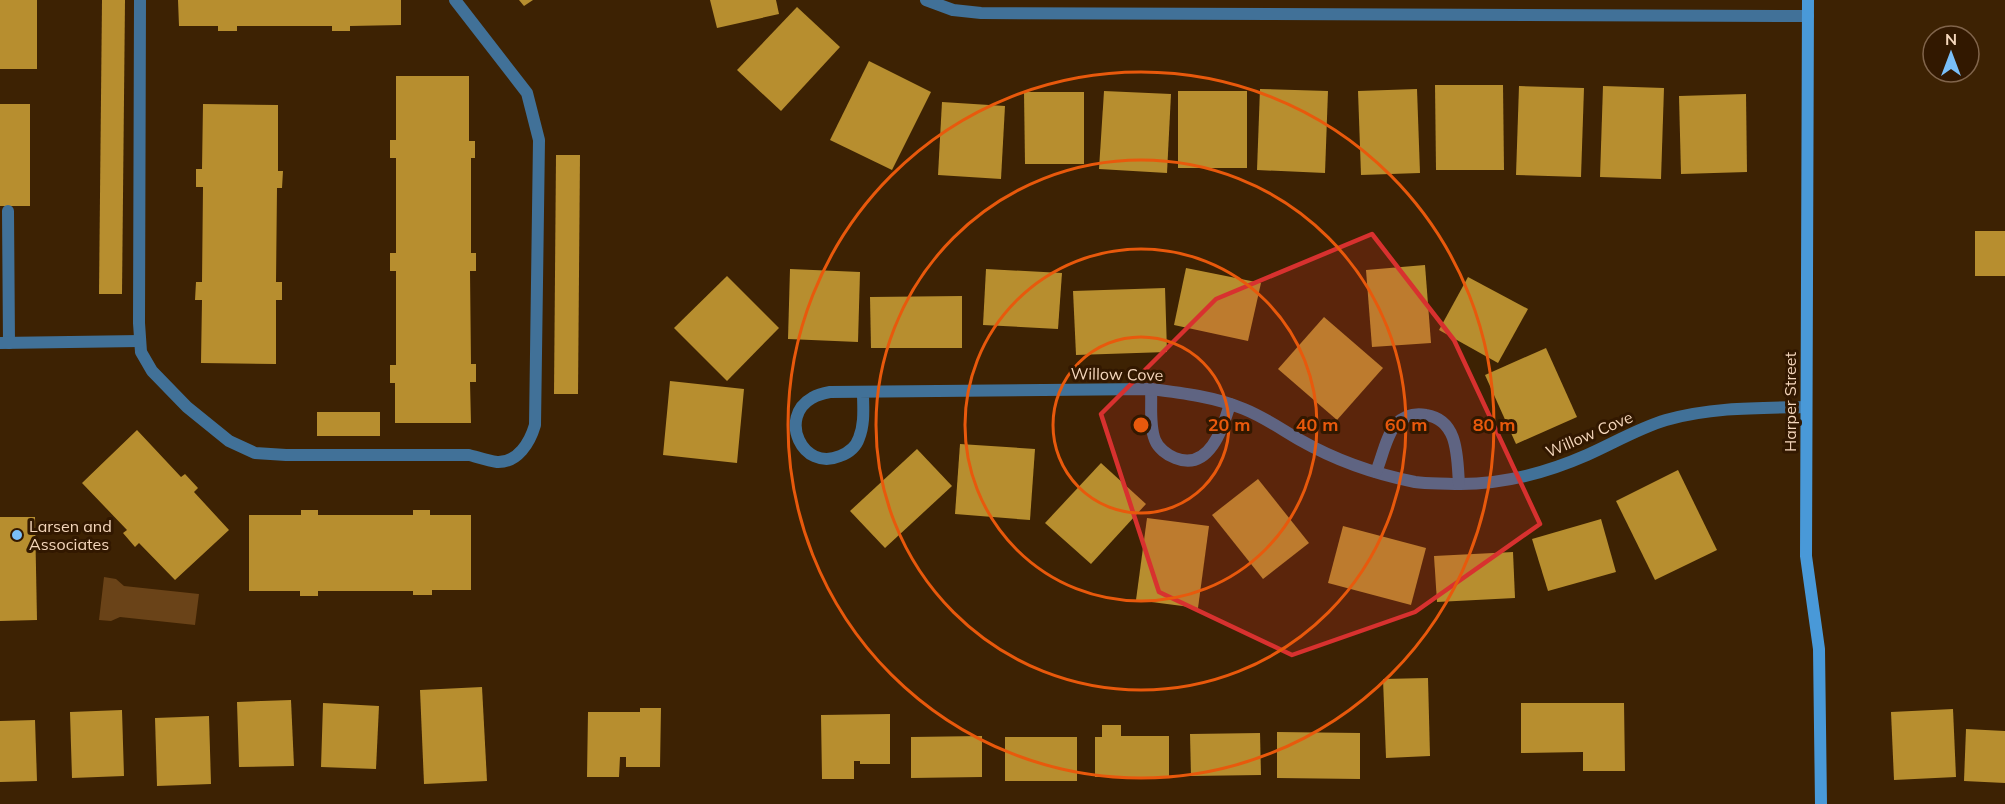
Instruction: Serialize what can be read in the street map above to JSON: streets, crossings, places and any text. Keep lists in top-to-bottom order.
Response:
{
  "streets": {
    "street": ["Willow Cove", "Harper Street"]
  },
  "crossings": [
    ["Willow Cove", "Harper Street"]
  ],
  "places": ["Larsen and Associates"],
  "north": "top",
  "rings": [
    "20 m",
    "40 m",
    "60 m",
    "80 m"
  ]
}
